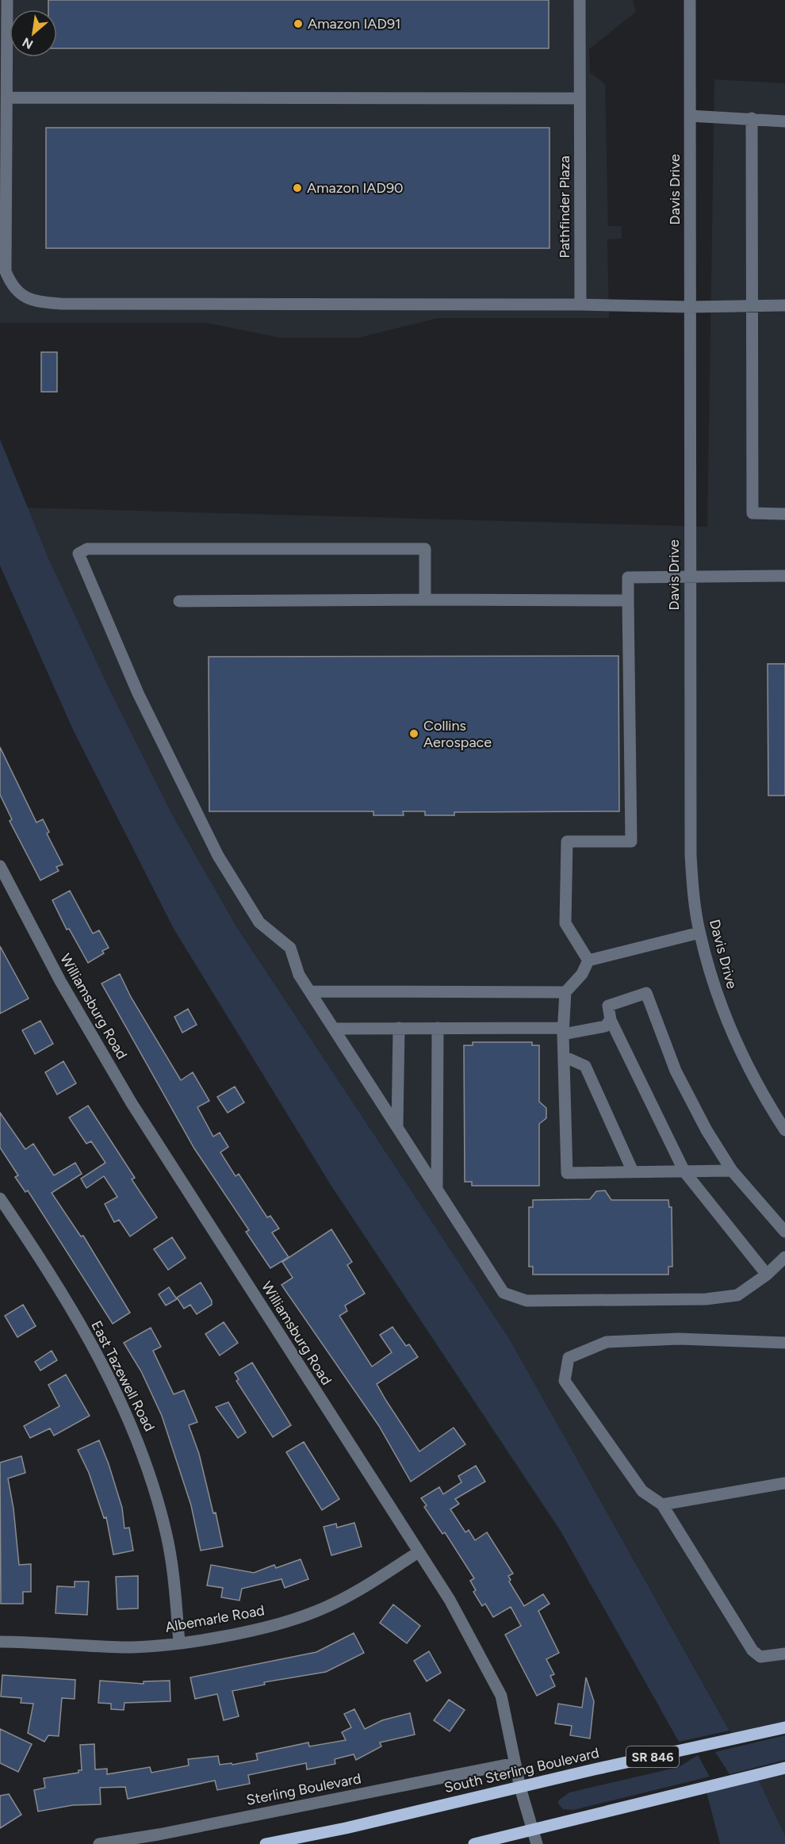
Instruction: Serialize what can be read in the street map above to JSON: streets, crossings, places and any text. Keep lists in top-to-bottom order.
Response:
{
  "streets": {
    "main road": ["SR 846", "South Sterling Boulevard"],
    "street": [
      "Davis Drive",
      "Pathfinder Plaza",
      "Williamsburg Road",
      "East Tazewell Road",
      "Albemarle Road",
      "Sterling Boulevard"
    ]
  },
  "crossings": [
    ["Williamsburg Road", "Albemarle Road"],
    ["Williamsburg Road", "South Sterling Boulevard"],
    ["Williamsburg Road", "Sterling Boulevard"],
    ["East Tazewell Road", "Albemarle Road"]
  ],
  "places": ["Amazon IAD91", "Amazon IAD90", "Collins Aerospace"],
  "north": "bottom left"
}
